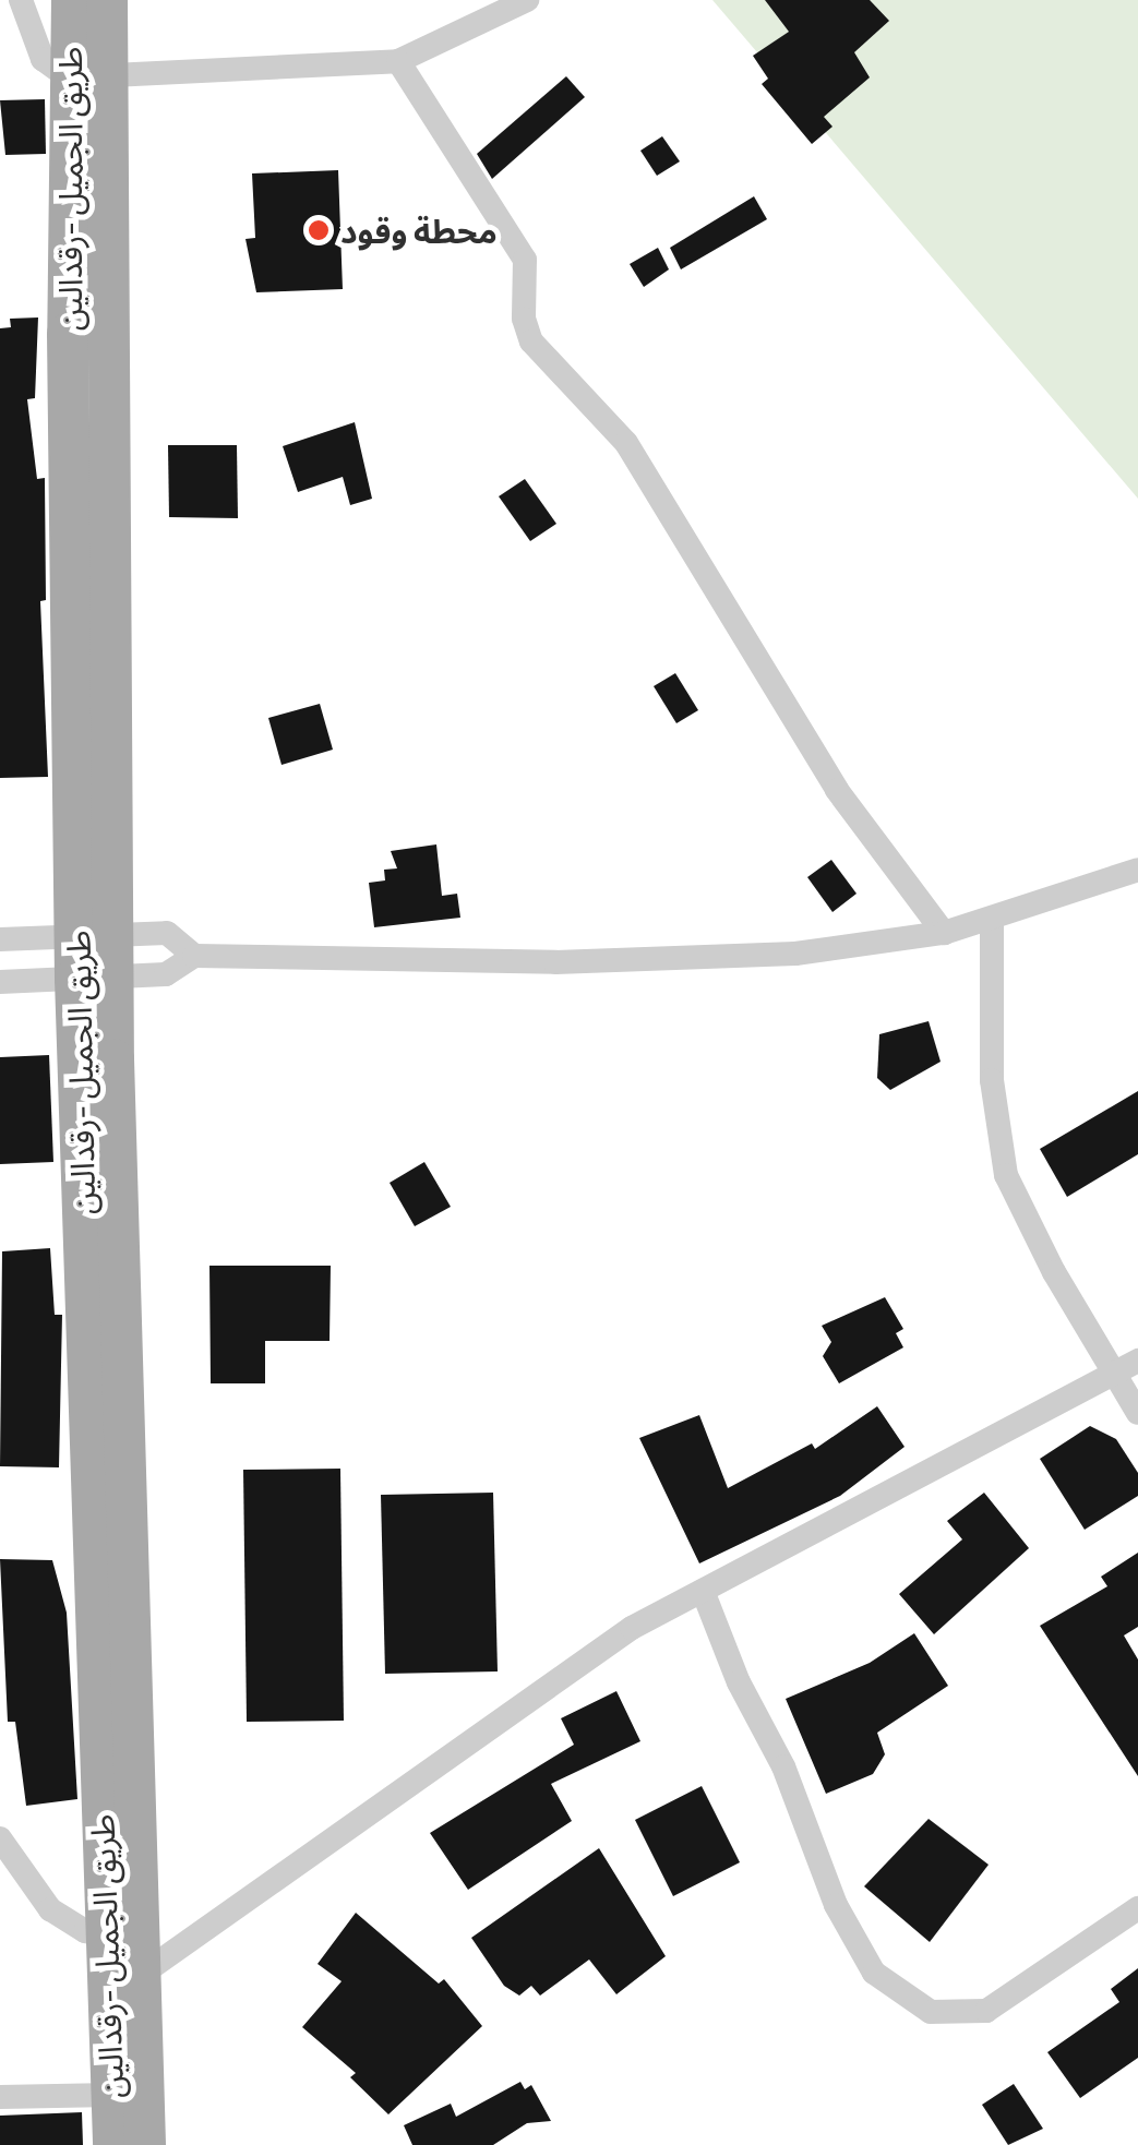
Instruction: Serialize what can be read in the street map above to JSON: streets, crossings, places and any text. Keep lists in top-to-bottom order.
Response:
{
  "streets": {
    "main road": ["طريق الجميل -رقدالين"]
  },
  "places": ["محطة وقود"]
}
